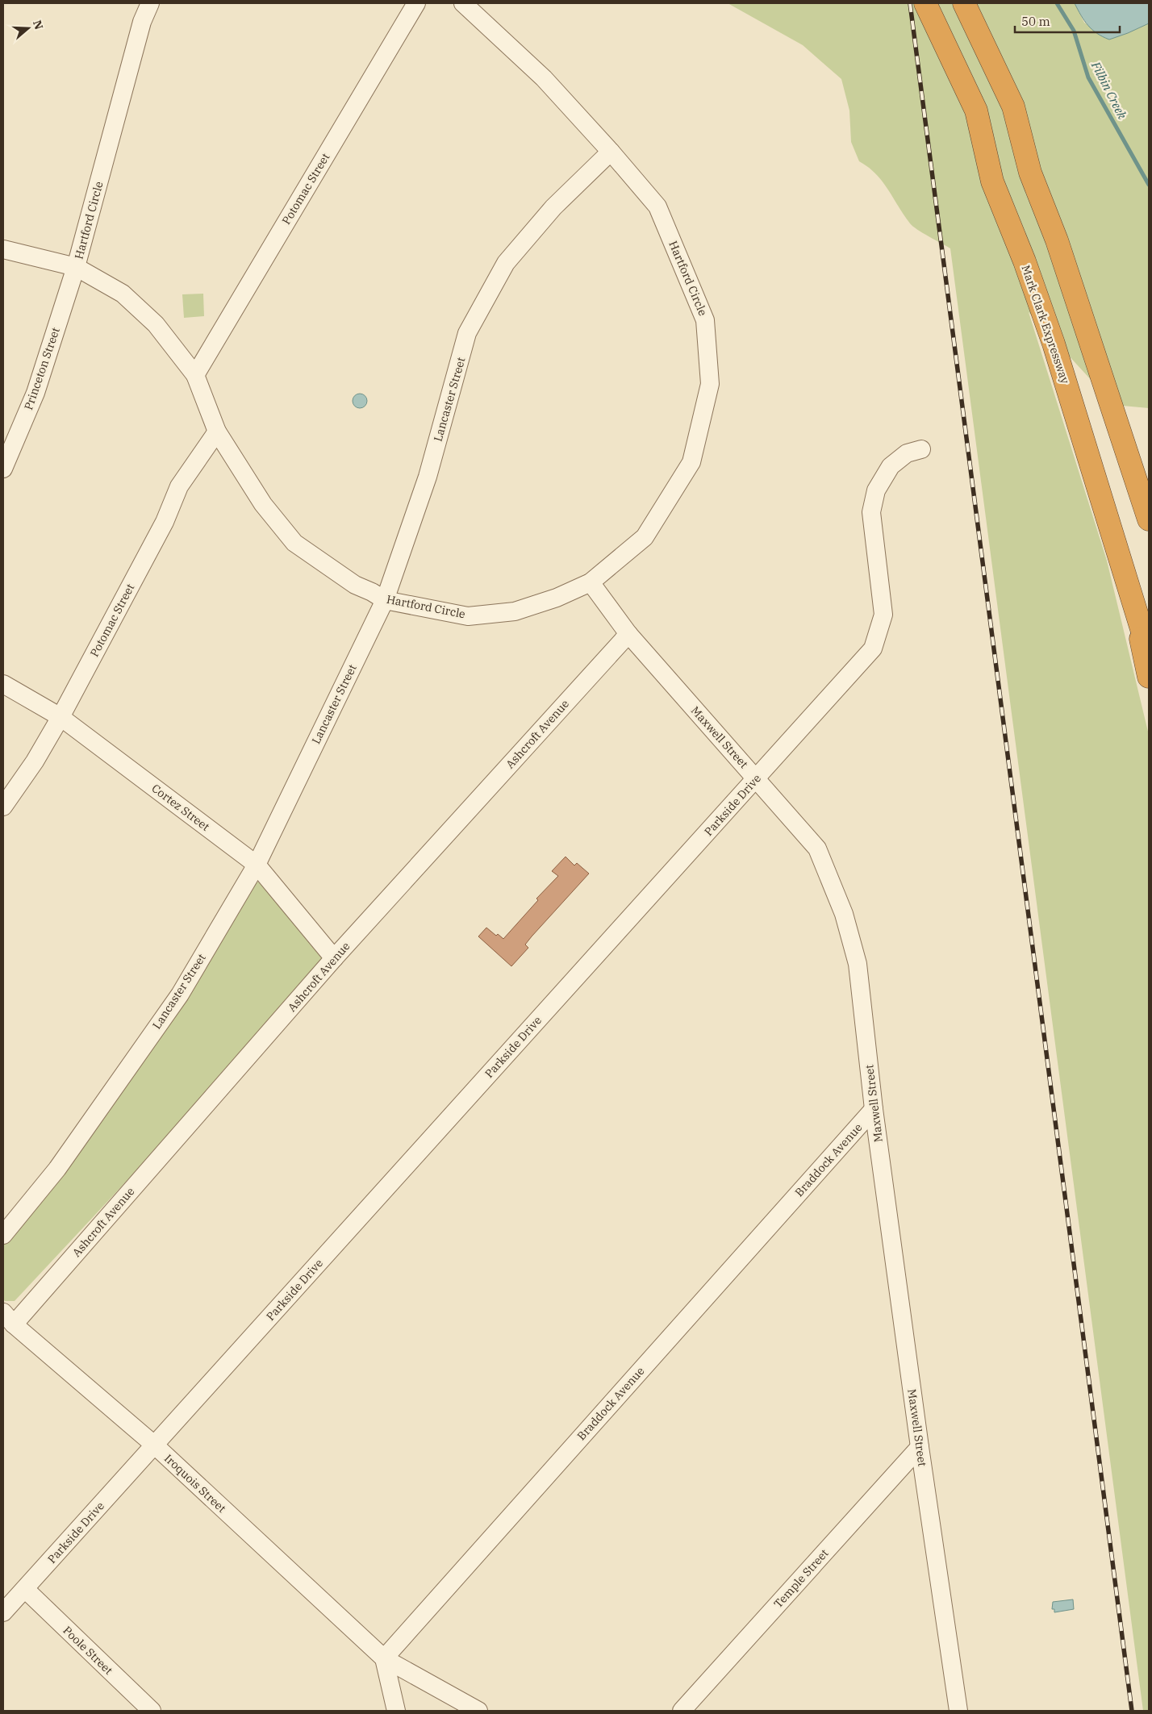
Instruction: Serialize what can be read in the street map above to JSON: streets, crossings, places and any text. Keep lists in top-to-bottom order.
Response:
{
  "streets": {
    "highway": ["Mark Clark Expressway"],
    "street": [
      "Potomac Street",
      "Hartford Circle",
      "Princeton Street",
      "Lancaster Street",
      "Ashcroft Avenue",
      "Maxwell Street",
      "Parkside Drive",
      "Cortez Street",
      "Braddock Avenue",
      "Iroquois Street",
      "Temple Street",
      "Poole Street"
    ]
  },
  "crossings": [
    ["Potomac Street", "Hartford Circle"],
    ["Potomac Street", "Cortez Street"],
    ["Hartford Circle", "Princeton Street"],
    ["Hartford Circle", "Lancaster Street"],
    ["Hartford Circle", "Maxwell Street"],
    ["Lancaster Street", "Cortez Street"],
    ["Ashcroft Avenue", "Maxwell Street"],
    ["Ashcroft Avenue", "Cortez Street"],
    ["Ashcroft Avenue", "Iroquois Street"],
    ["Maxwell Street", "Parkside Drive"],
    ["Maxwell Street", "Braddock Avenue"],
    ["Maxwell Street", "Temple Street"],
    ["Parkside Drive", "Iroquois Street"],
    ["Parkside Drive", "Poole Street"],
    ["Braddock Avenue", "Iroquois Street"]
  ],
  "water": ["Filbin Creek"],
  "scale_bar": "50 m",
  "north": "right"
}
